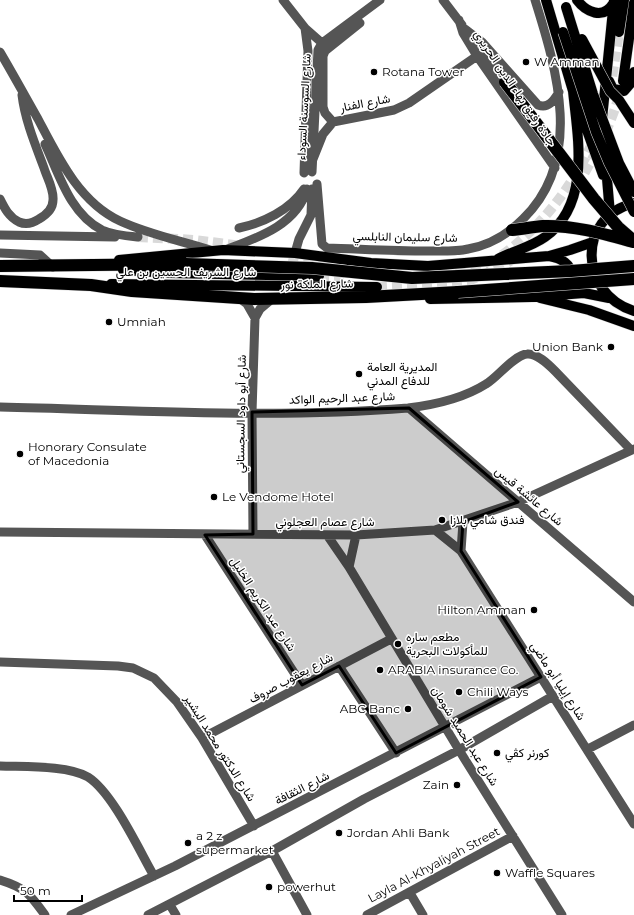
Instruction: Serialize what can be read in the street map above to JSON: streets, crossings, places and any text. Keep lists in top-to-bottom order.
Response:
{
  "streets": {
    "highway": ["شارع الملكة نور"],
    "main road": ["شارع الشريف الحسين بن علي"],
    "street": [
      "جادة رفيق بهاء الدين الحريري",
      "شارع الفنار",
      "شارع السوسنة السوداء",
      "شارع سليمان النابلسي",
      "شارع عبد الرحيم الواكد",
      "شارع أبو داود السجستاني",
      "شارع عائشة قيس",
      "شارع عصام العجلوني",
      "شارع عبد الكريم الخليل",
      "شارع يعقوب صروف",
      "شارع إيليا أبو ماضي",
      "شارع عبد الحميد شومان",
      "شارع الدكتور محمد البشير",
      "شارع الثقافة",
      "Layla Al-Khyaliyah Street"
    ]
  },
  "crossings": [
    ["جادة رفيق بهاء الدين الحريري", "شارع الفنار"],
    ["جادة رفيق بهاء الدين الحريري", "شارع سليمان النابلسي"],
    ["شارع الفنار", "شارع السوسنة السوداء"],
    ["شارع الشريف الحسين بن علي", "شارع الملكة نور"],
    ["شارع عبد الرحيم الواكد", "شارع أبو داود السجستاني"],
    ["شارع عبد الرحيم الواكد", "شارع عائشة قيس"],
    ["شارع عبد الرحيم الواكد", "شارع عصام العجلوني"],
    ["شارع أبو داود السجستاني", "شارع عصام العجلوني"],
    ["شارع عائشة قيس", "شارع عصام العجلوني"],
    ["شارع عصام العجلوني", "شارع عبد الكريم الخليل"],
    ["شارع عصام العجلوني", "شارع إيليا أبو ماضي"],
    ["شارع عصام العجلوني", "شارع عبد الحميد شومان"],
    ["شارع عبد الكريم الخليل", "شارع يعقوب صروف"],
    ["شارع يعقوب صروف", "شارع عبد الحميد شومان"],
    ["شارع يعقوب صروف", "شارع الدكتور محمد البشير"],
    ["شارع إيليا أبو ماضي", "شارع الثقافة"],
    ["شارع عبد الحميد شومان", "شارع الثقافة"],
    ["شارع عبد الحميد شومان", "Layla Al-Khyaliyah Street"],
    ["شارع الدكتور محمد البشير", "شارع الثقافة"]
  ],
  "places": [
    "W Amman",
    "Rotana Tower",
    "Umniah",
    "Union Bank",
    "المديرية العامة للدفاع المدني",
    "Honorary Consulate of Macedonia",
    "Le Vendome Hotel",
    "فندق شامي بلازا",
    "Hilton Amman",
    "مطعم ساره للمأكولات البحرية",
    "ARABIA insurance Co.",
    "Chili Ways",
    "ABC Banc",
    "كورنر كڤي",
    "Zain",
    "Jordan Ahli Bank",
    "a 2 z supermarket",
    "Waffle Squares",
    "powerhut"
  ],
  "scale_bar": "50 m"
}
